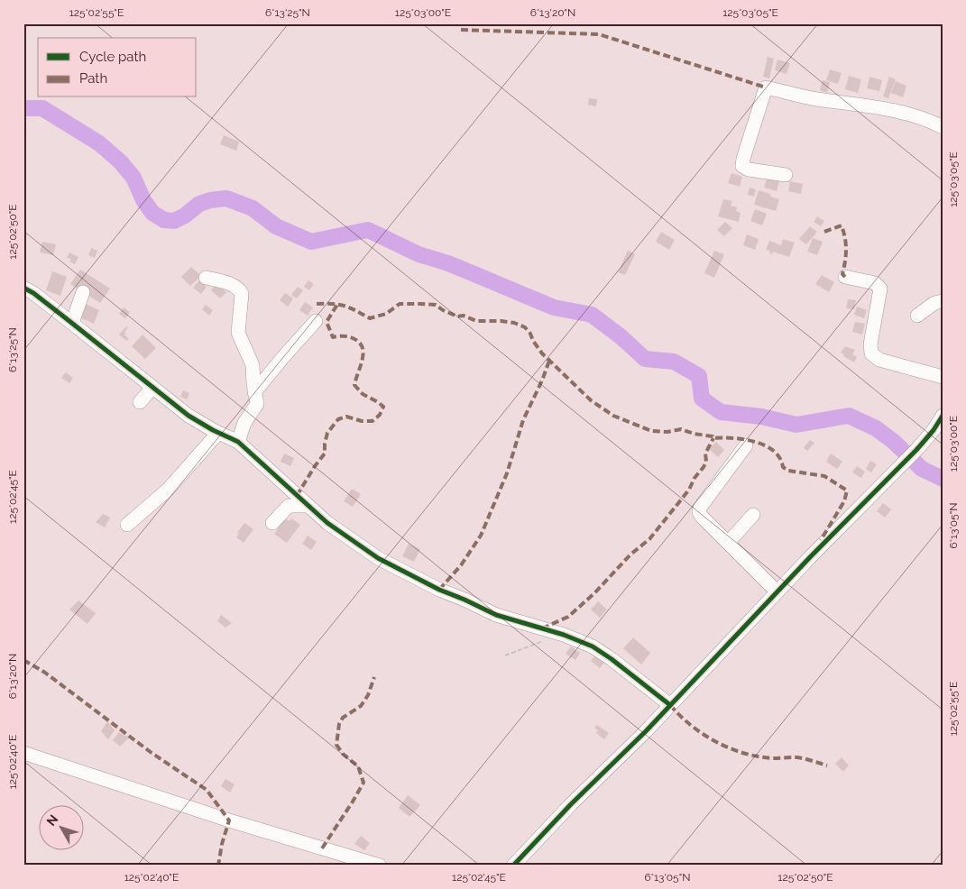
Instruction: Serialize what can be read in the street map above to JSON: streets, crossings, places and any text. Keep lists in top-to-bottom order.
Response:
{
  "legend": ["Cycle path", "Path"],
  "north": "top left",
  "coordinates": [
    "125°02'55\"E",
    "6°13'25\"N",
    "125°03'00\"E",
    "6°13'20\"N",
    "125°03'05\"E",
    "125°02'50\"E",
    "125°02'45\"E",
    "6°13'05\"N",
    "125°02'40\"E"
  ]
}
